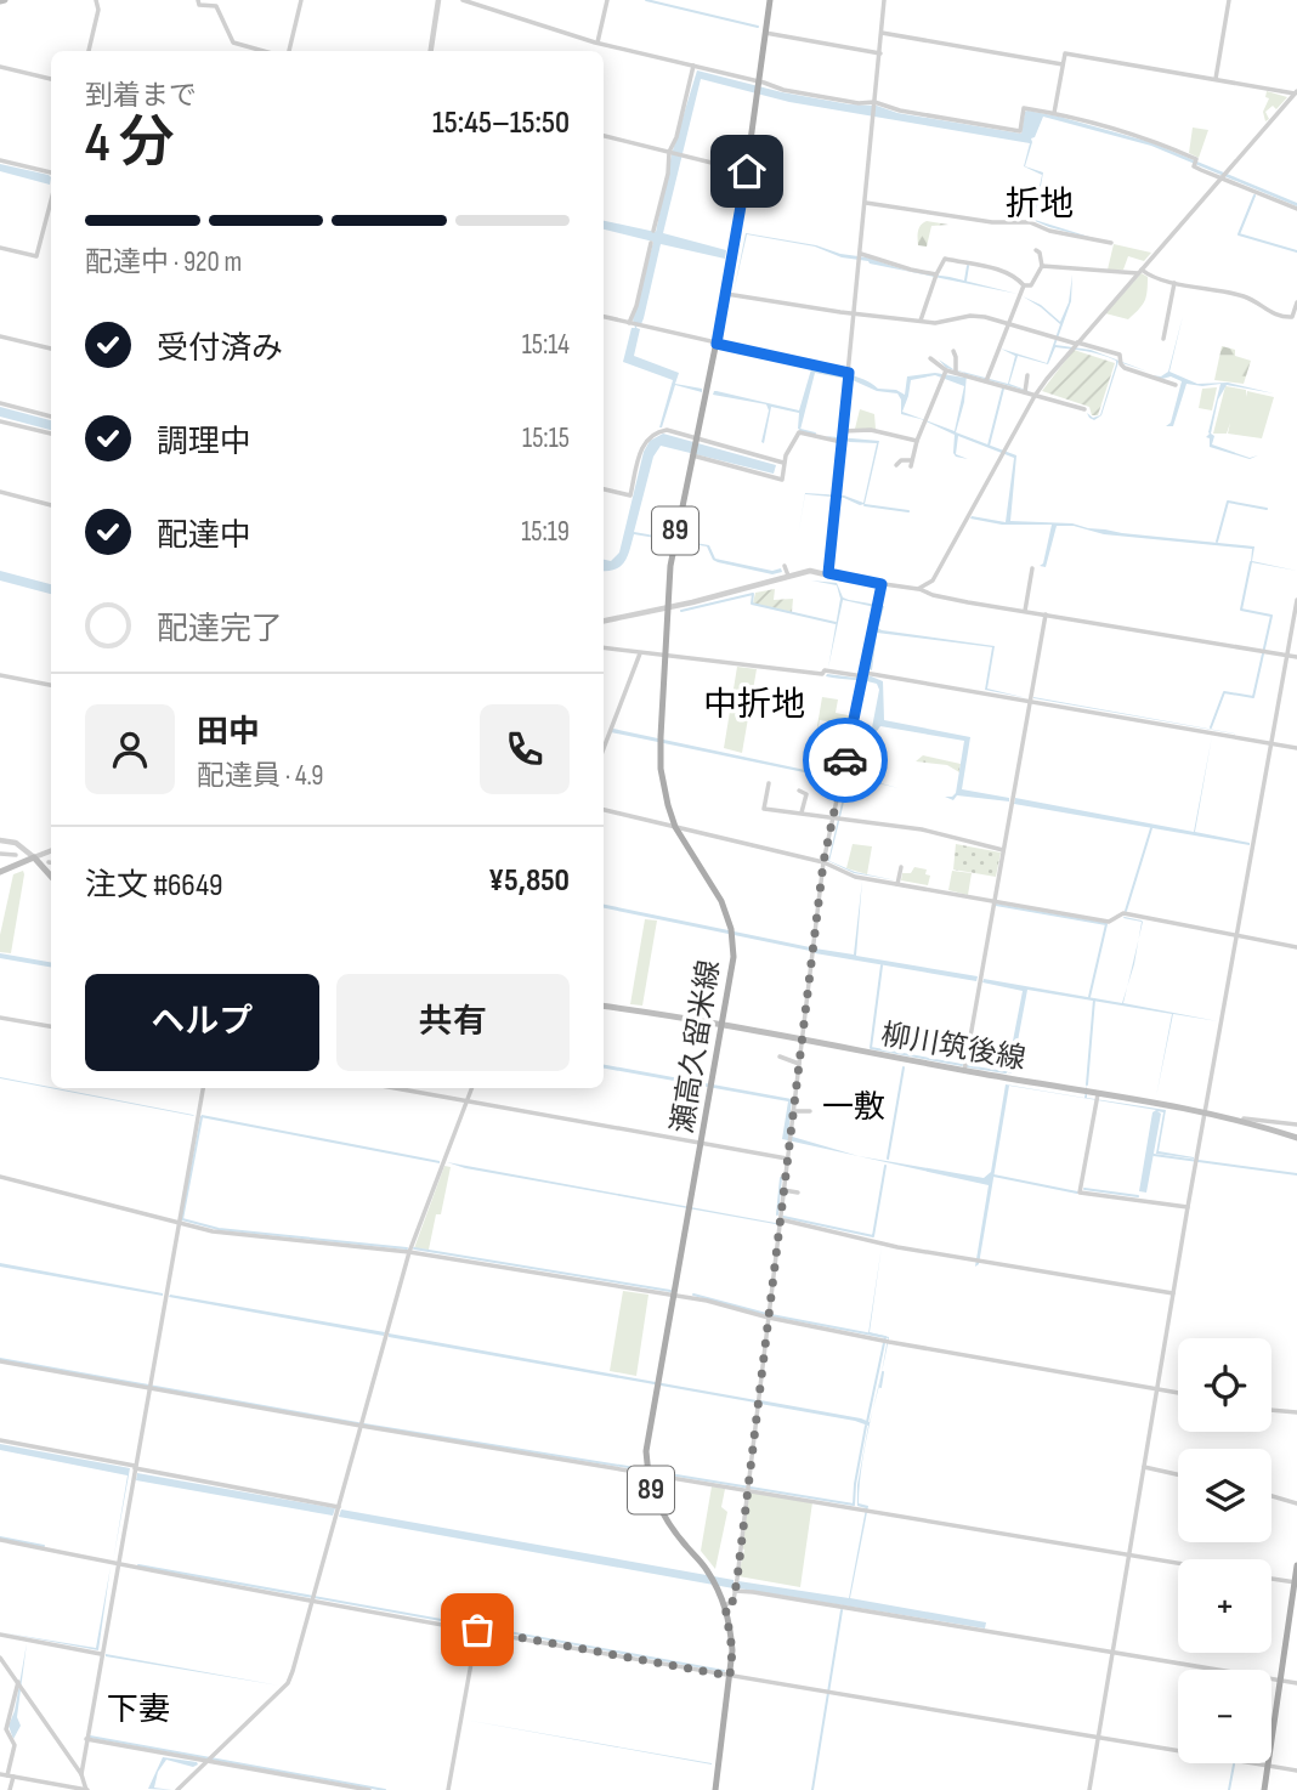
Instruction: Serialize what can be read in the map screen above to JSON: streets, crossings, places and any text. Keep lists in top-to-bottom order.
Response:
{
  "streets": {
    "main road": ["89", "瀬高久留米線", "柳川筑後線"]
  },
  "crossings": [
    ["瀬高久留米線", "柳川筑後線"]
  ],
  "districts": [
    "折地",
    "中折地",
    "一敷",
    "下妻"
  ],
  "page": {
    "heading": ["4 分", "到着まで", "15:45–15:50"],
    "panel": [
      "田中",
      "配達員 · 4.9",
      "注文 #6649",
      "¥5,850"
    ],
    "bar": "配達中 · 920 m",
    "list": [
      ["受付済み", "15:14"],
      ["調理中", "15:15"],
      ["配達中", "15:19"],
      "配達完了"
    ],
    "buttons": ["ヘルプ", "共有"],
    "map_buttons": ["+", "−"]
  }
}
